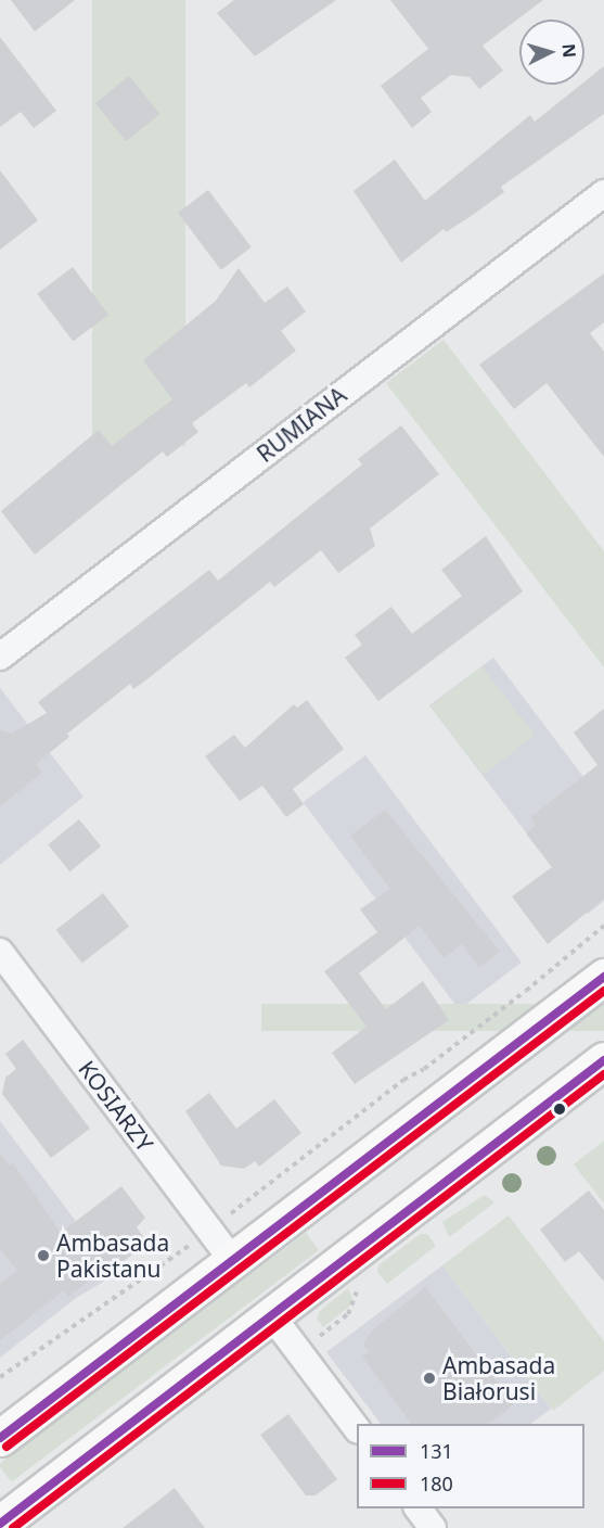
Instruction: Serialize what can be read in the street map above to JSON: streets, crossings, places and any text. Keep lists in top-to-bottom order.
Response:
{
  "streets": {
    "street": ["RUMIANA", "KOSIARZY"]
  },
  "places": ["Ambasada Pakistanu", "Ambasada Białorusi"],
  "lines": ["transit line 131", "transit line 180"],
  "legend": ["131", "180"],
  "north": "right"
}
